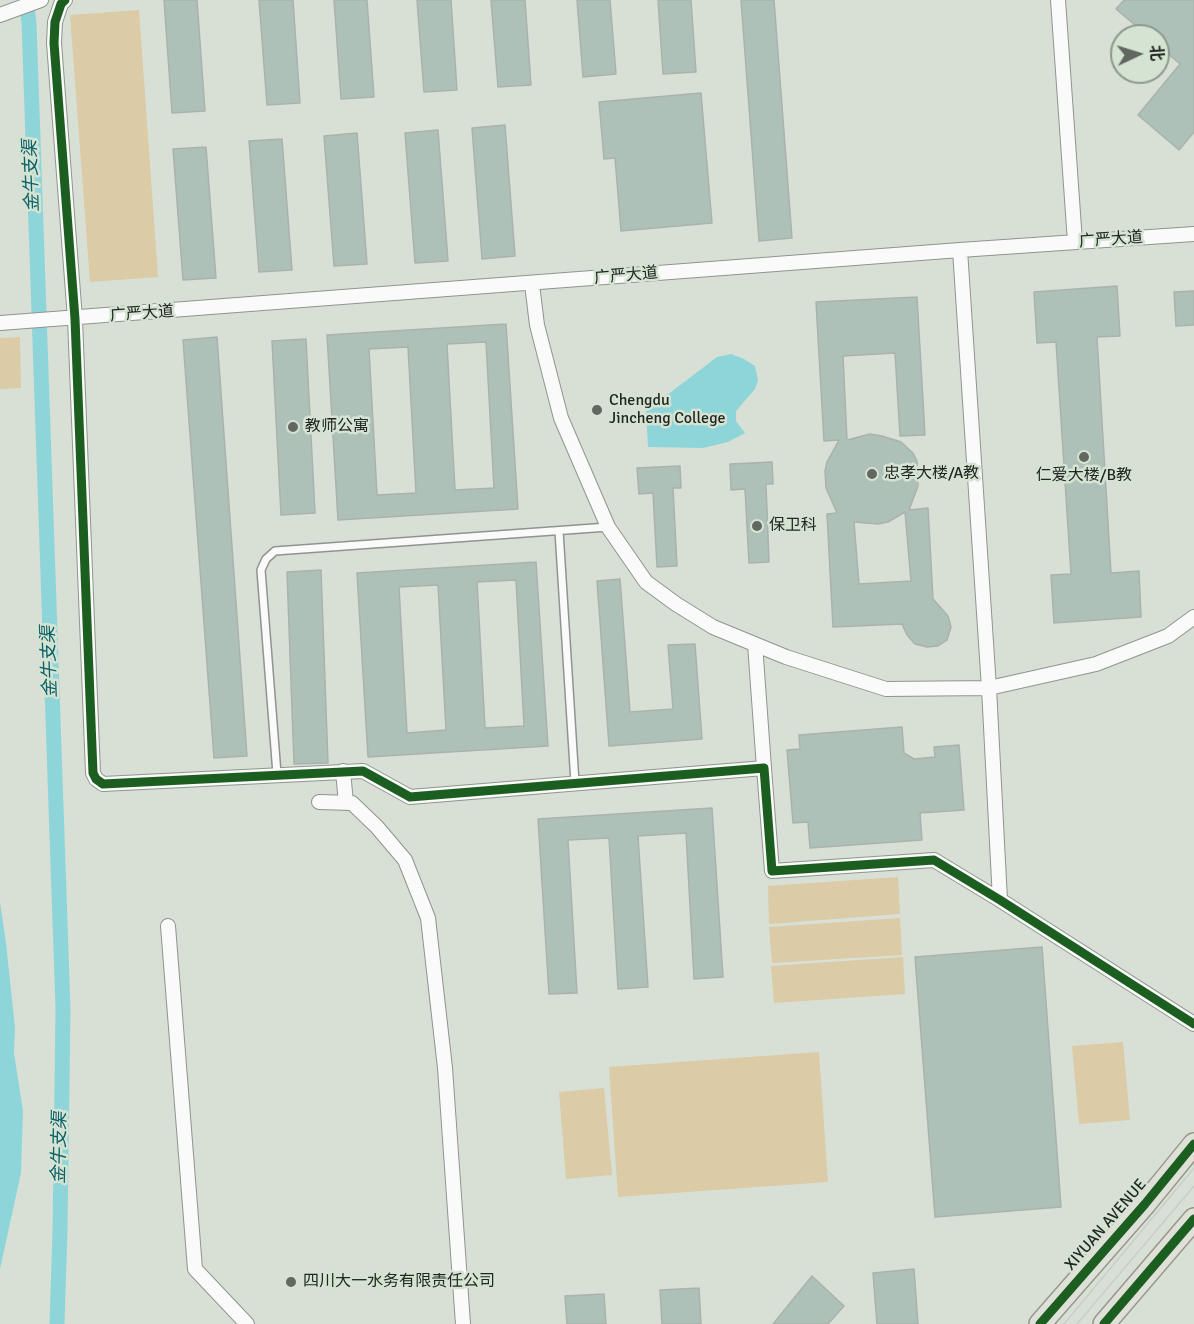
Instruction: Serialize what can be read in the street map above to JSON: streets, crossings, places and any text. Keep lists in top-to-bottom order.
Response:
{
  "streets": {
    "main road": ["XIYUAN AVENUE"],
    "street": ["广严大道"]
  },
  "water": ["金牛支渠"],
  "places": [
    "Chengdu Jincheng College",
    "教师公寓",
    "仁爱大楼/B教",
    "忠孝大楼/A教",
    "保卫科",
    "四川大一水务有限责任公司"
  ],
  "north": "right"
}
